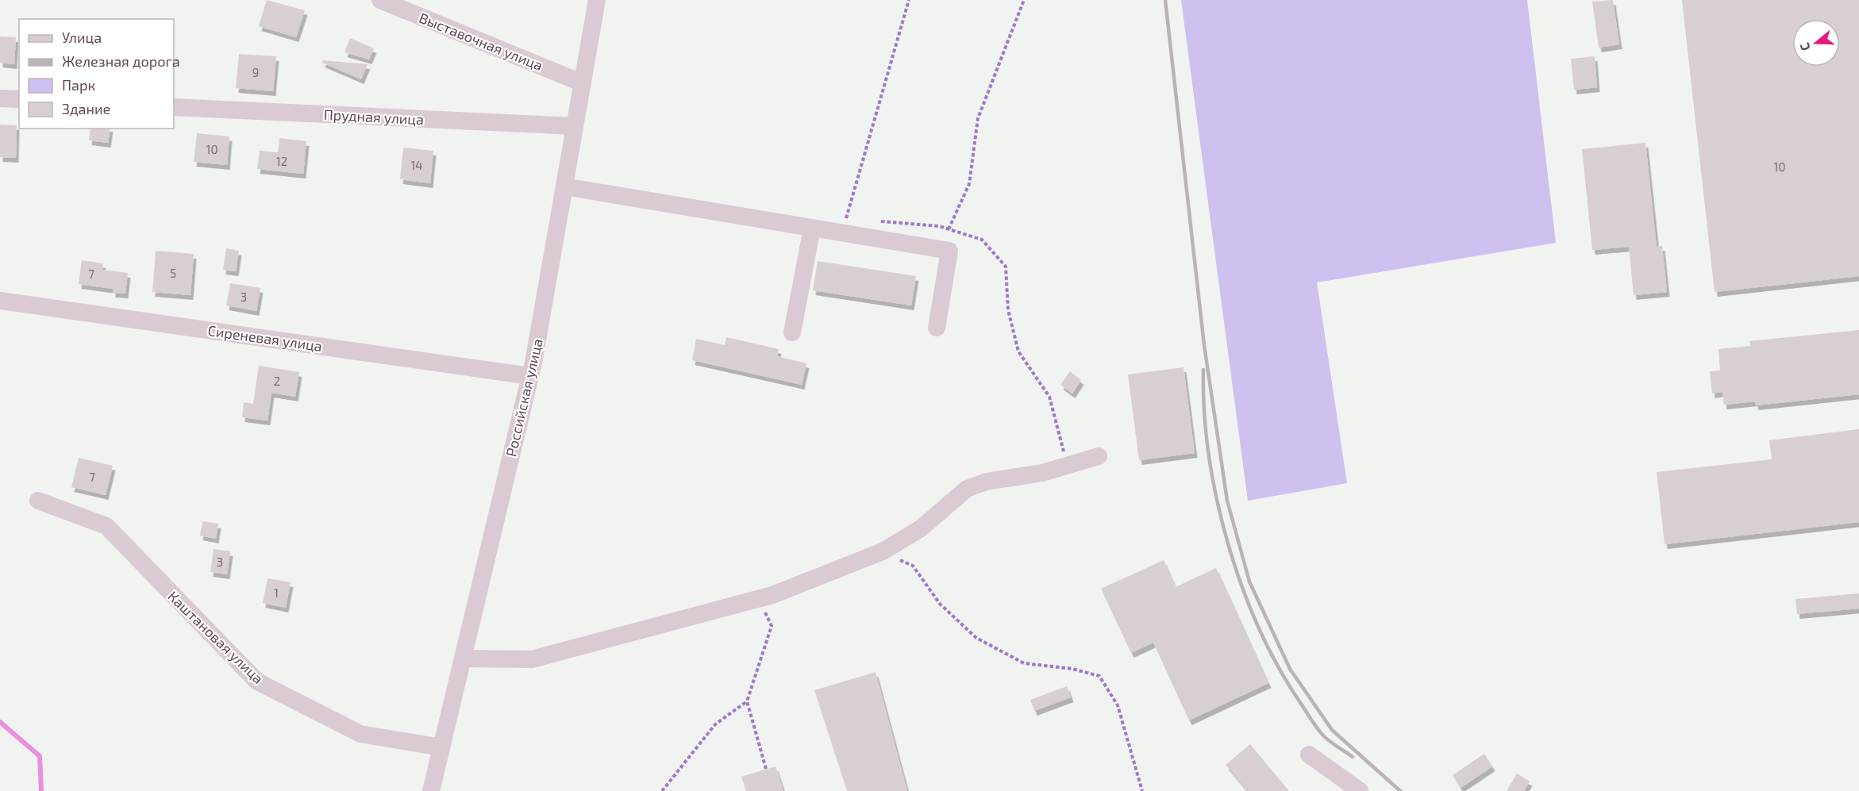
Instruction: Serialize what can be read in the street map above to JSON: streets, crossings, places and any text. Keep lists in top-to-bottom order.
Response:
{
  "streets": {
    "street": [
      "Выставочная улица",
      "Прудная улица",
      "Сиреневая улица",
      "Российская улица",
      "Каштановая улица"
    ]
  },
  "crossings": [
    ["Выставочная улица", "Российская улица"],
    ["Прудная улица", "Российская улица"],
    ["Сиреневая улица", "Российская улица"],
    ["Российская улица", "Каштановая улица"]
  ],
  "house_numbers": [
    "9",
    "10",
    "12",
    "14",
    "10",
    "5",
    "7",
    "3",
    "2",
    "7",
    "3",
    "1"
  ],
  "legend": [
    "Улица",
    "Железная дорога",
    "Парк",
    "Здание"
  ],
  "north": "left"
}
